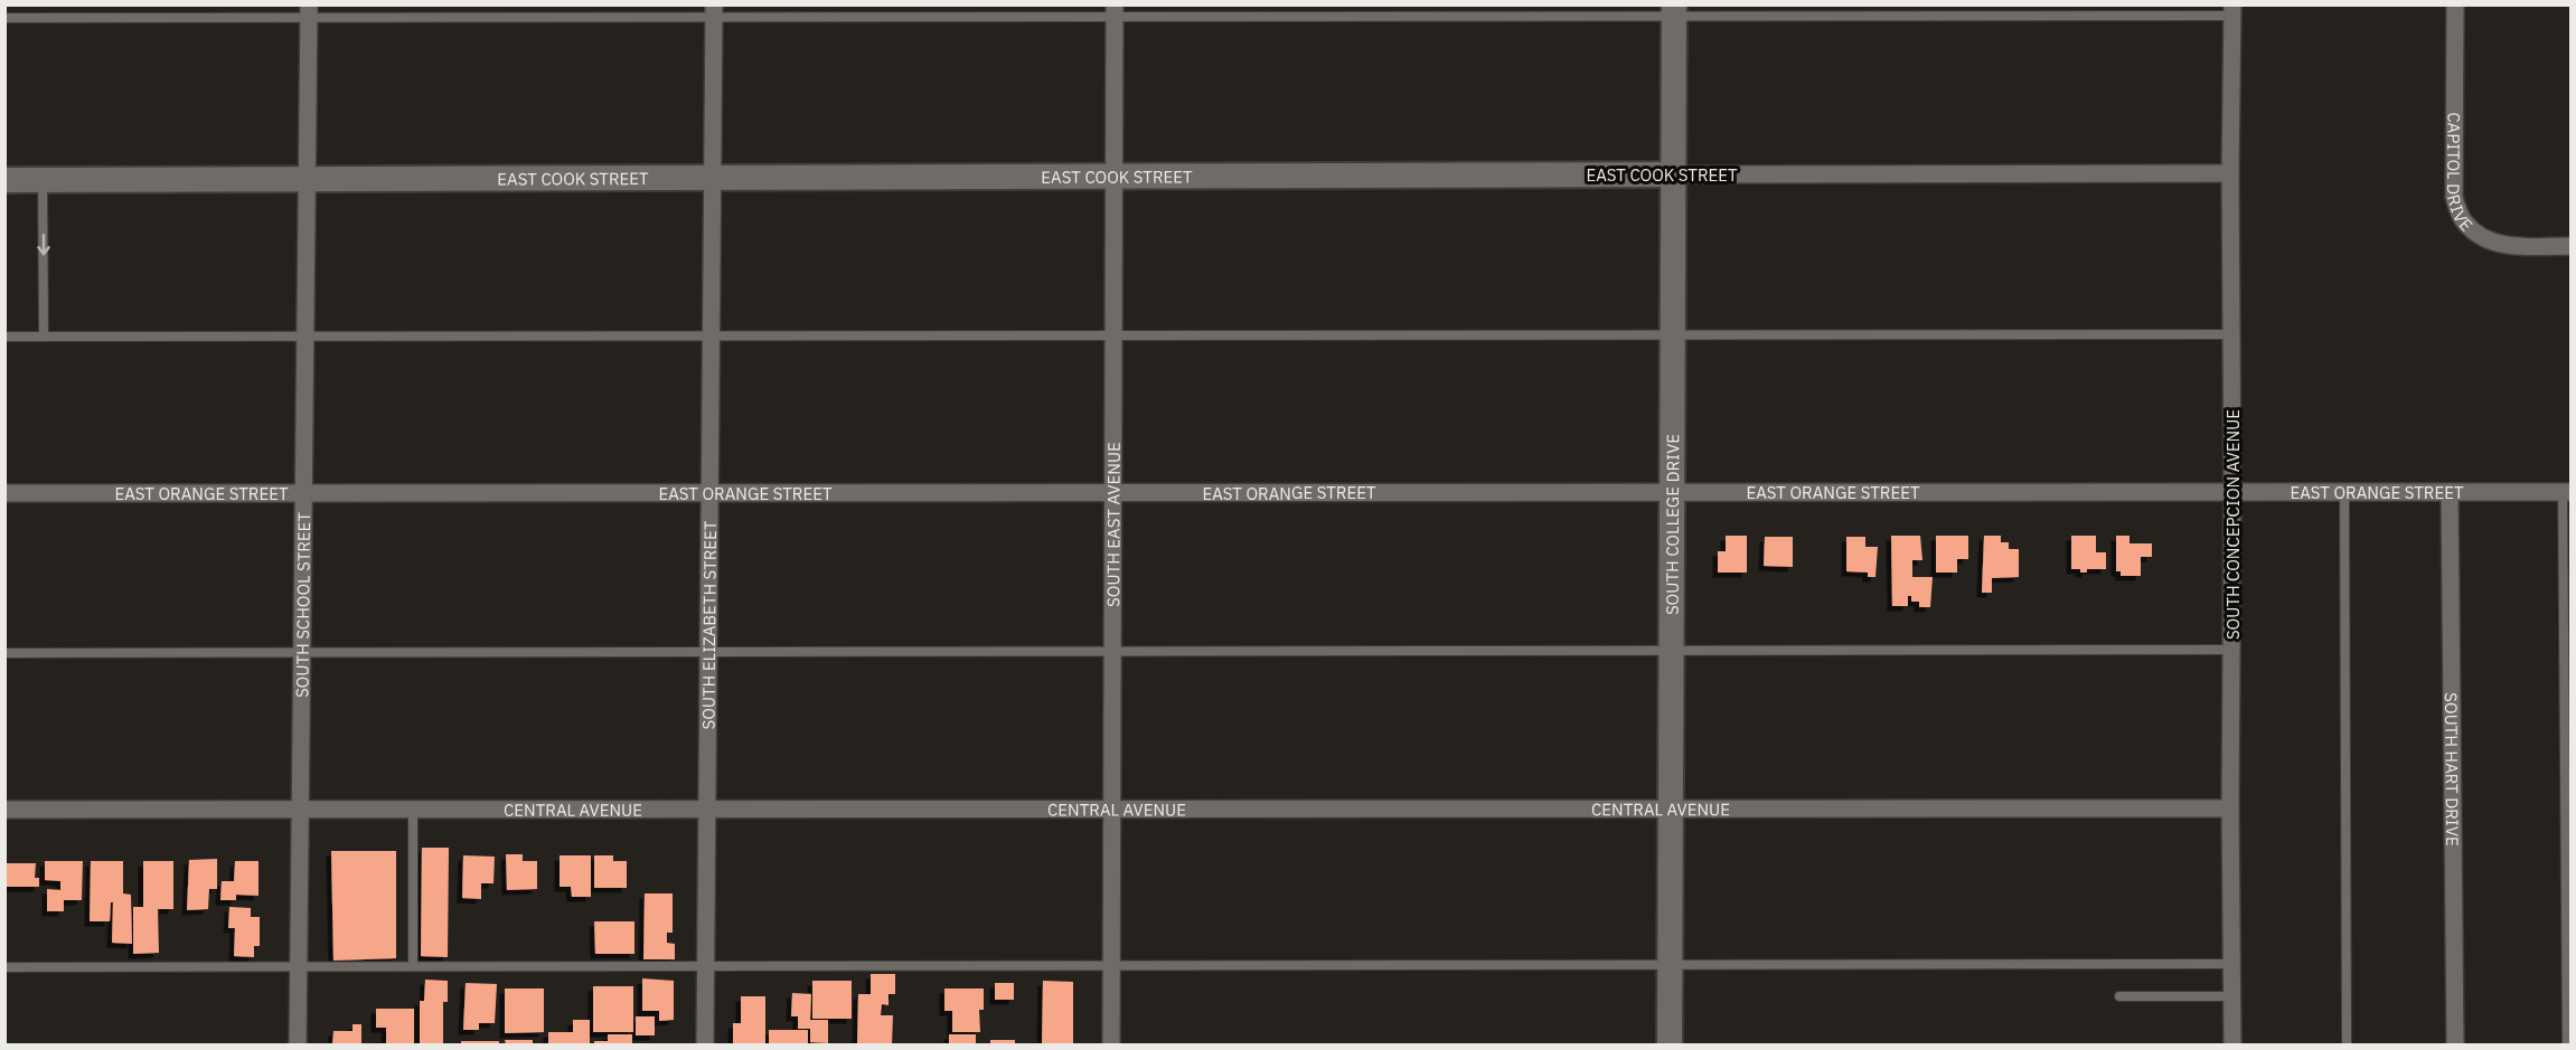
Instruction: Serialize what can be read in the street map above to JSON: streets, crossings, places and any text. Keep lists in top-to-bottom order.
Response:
{
  "streets": {
    "street": [
      "CAPITOL DRIVE",
      "EAST COOK STREET",
      "EAST ORANGE STREET",
      "SOUTH COLLEGE DRIVE",
      "SOUTH CONCEPCION AVENUE",
      "SOUTH EAST AVENUE",
      "SOUTH SCHOOL STREET",
      "SOUTH ELIZABETH STREET",
      "SOUTH HART DRIVE",
      "CENTRAL AVENUE"
    ]
  },
  "crossings": [
    ["EAST COOK STREET", "SOUTH COLLEGE DRIVE"],
    ["EAST COOK STREET", "SOUTH CONCEPCION AVENUE"],
    ["EAST COOK STREET", "SOUTH EAST AVENUE"],
    ["EAST COOK STREET", "SOUTH SCHOOL STREET"],
    ["EAST COOK STREET", "SOUTH ELIZABETH STREET"],
    ["EAST ORANGE STREET", "SOUTH COLLEGE DRIVE"],
    ["EAST ORANGE STREET", "SOUTH CONCEPCION AVENUE"],
    ["EAST ORANGE STREET", "SOUTH EAST AVENUE"],
    ["EAST ORANGE STREET", "SOUTH SCHOOL STREET"],
    ["EAST ORANGE STREET", "SOUTH ELIZABETH STREET"],
    ["EAST ORANGE STREET", "SOUTH HART DRIVE"],
    ["SOUTH COLLEGE DRIVE", "CENTRAL AVENUE"],
    ["SOUTH CONCEPCION AVENUE", "CENTRAL AVENUE"],
    ["SOUTH EAST AVENUE", "CENTRAL AVENUE"],
    ["SOUTH SCHOOL STREET", "CENTRAL AVENUE"],
    ["SOUTH ELIZABETH STREET", "CENTRAL AVENUE"]
  ]
}
